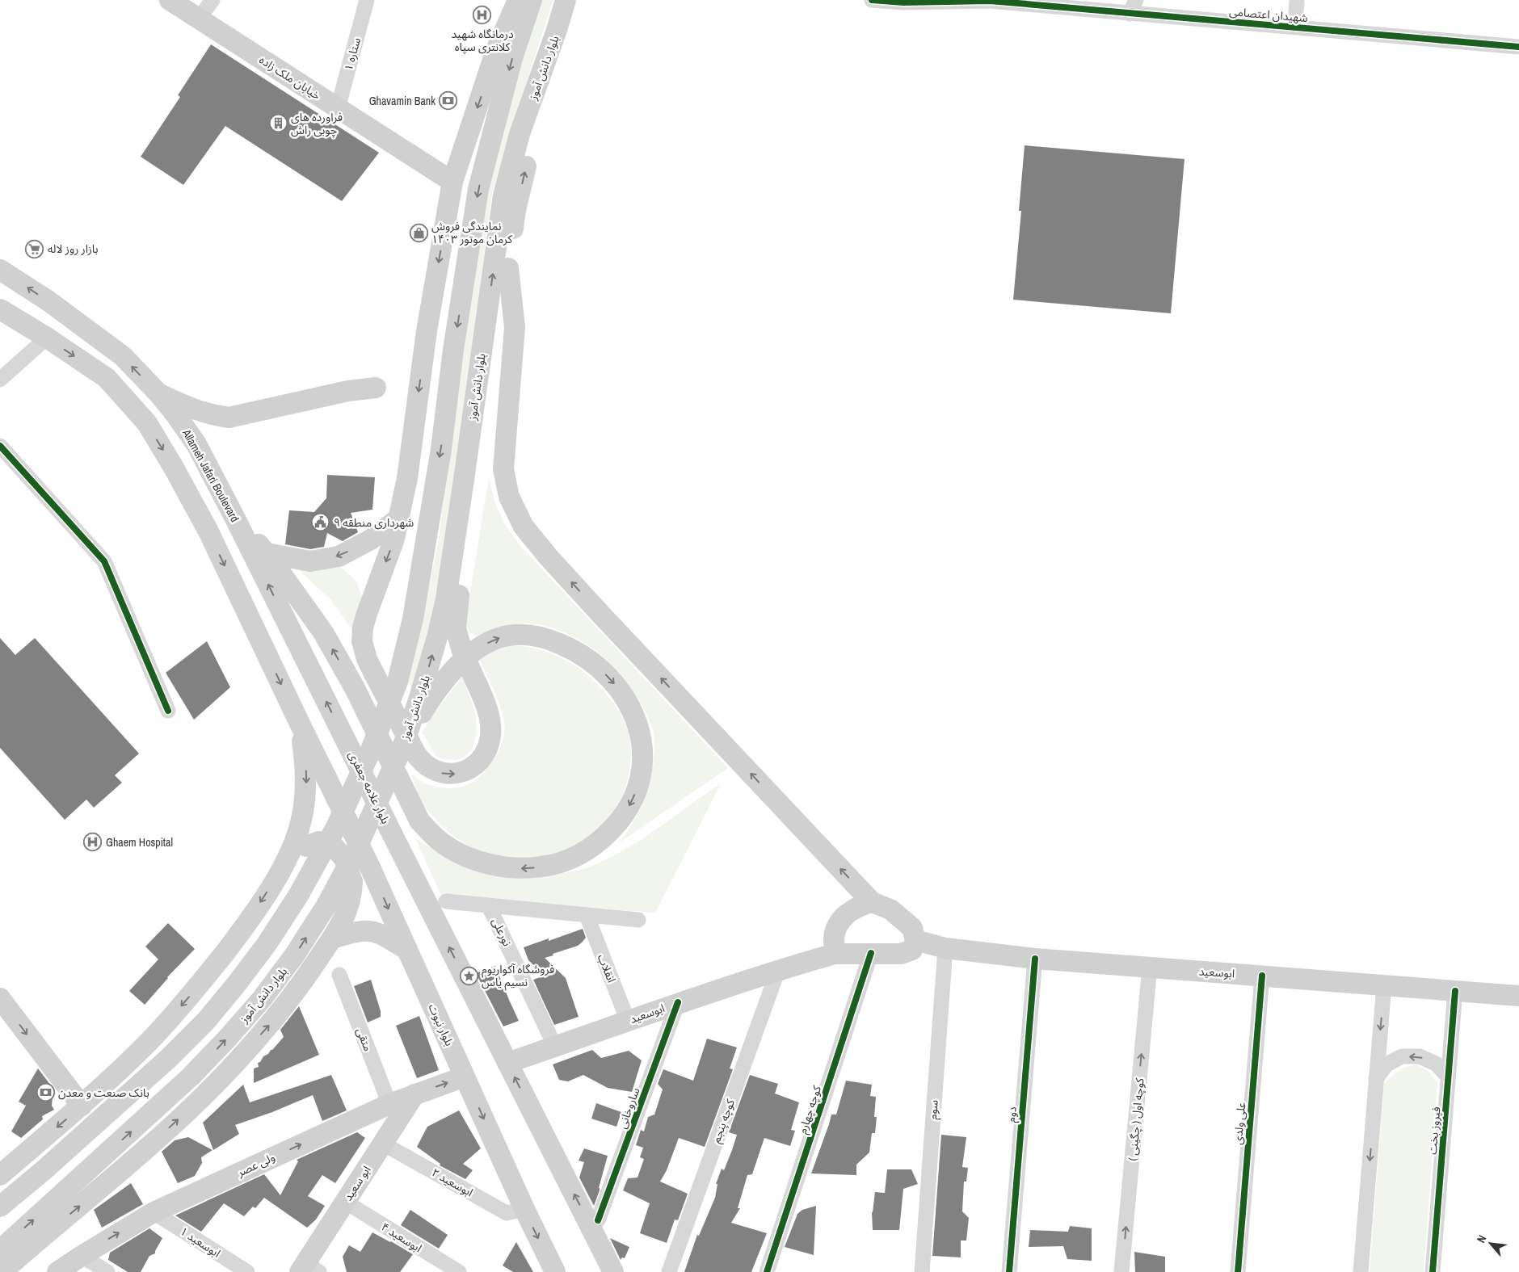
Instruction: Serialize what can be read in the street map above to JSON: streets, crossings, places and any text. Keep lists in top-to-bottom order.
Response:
{
  "streets": {
    "main road": [
      "بلوار دانش آموز",
      "خیابان ملک زاده",
      "Allameh Jafari Boulevard",
      "بلوار علامه جعفری",
      "ابوسعید",
      "بلوار نبوت",
      "ولی عصر",
      "ابو سعید"
    ],
    "street": [
      "شهیدان اعتصامی",
      "ستاره ۱",
      "نورعلی",
      "انقلاب",
      "متقی",
      "ساروخانی",
      "کوچه چهارم",
      "سوم",
      "دوم",
      "کوچه اول ( چگینی )",
      "کوچه پنجم",
      "علی ولدی",
      "فیروز بخت",
      "ابوسعید ۲",
      "ابوسعید ۴",
      "ابوسعید ۱"
    ]
  },
  "crossings": [
    ["ستاره ۱", "خیابان ملک زاده"],
    ["Allameh Jafari Boulevard", "بلوار علامه جعفری"],
    ["بلوار علامه جعفری", "ابوسعید"],
    ["نورعلی", "ابوسعید"],
    ["انقلاب", "ابوسعید"],
    ["ابوسعید", "ساروخانی"],
    ["ابوسعید", "کوچه چهارم"],
    ["ابوسعید", "سوم"],
    ["ابوسعید", "دوم"],
    ["ابوسعید", "کوچه اول ( چگینی )"],
    ["ابوسعید", "کوچه پنجم"],
    ["ابوسعید", "علی ولدی"],
    ["ابوسعید", "فیروز بخت"],
    ["بلوار نبوت", "ولی عصر"],
    ["بلوار نبوت", "ابوسعید ۲"],
    ["متقی", "ولی عصر"],
    ["ولی عصر", "ابو سعید"],
    ["ولی عصر", "ابوسعید ۱"],
    ["ابوسعید ۲", "ابو سعید"],
    ["ابو سعید", "ابوسعید ۴"]
  ],
  "one_way": ["بلوار علامه جعفری", "کوچه اول ( چگینی )"],
  "places": {
    "hospital": ["درمانگاه شهید کلانتری سپاه", "Ghaem Hospital"],
    "bank": ["Ghavamin Bank", "بانک صنعت و معدن"],
    "building": ["فراورده های چوبی راش"],
    "shop": ["نمایندگی فروش ۱۴۰۳ کرمان موتور"],
    "supermarket": ["بازار روز لاله"],
    "public building": ["شهرداری منطقه ۹"],
    "place": ["فروشگاه آکواریوم نسیم یاس"]
  },
  "north": "top left"
}
